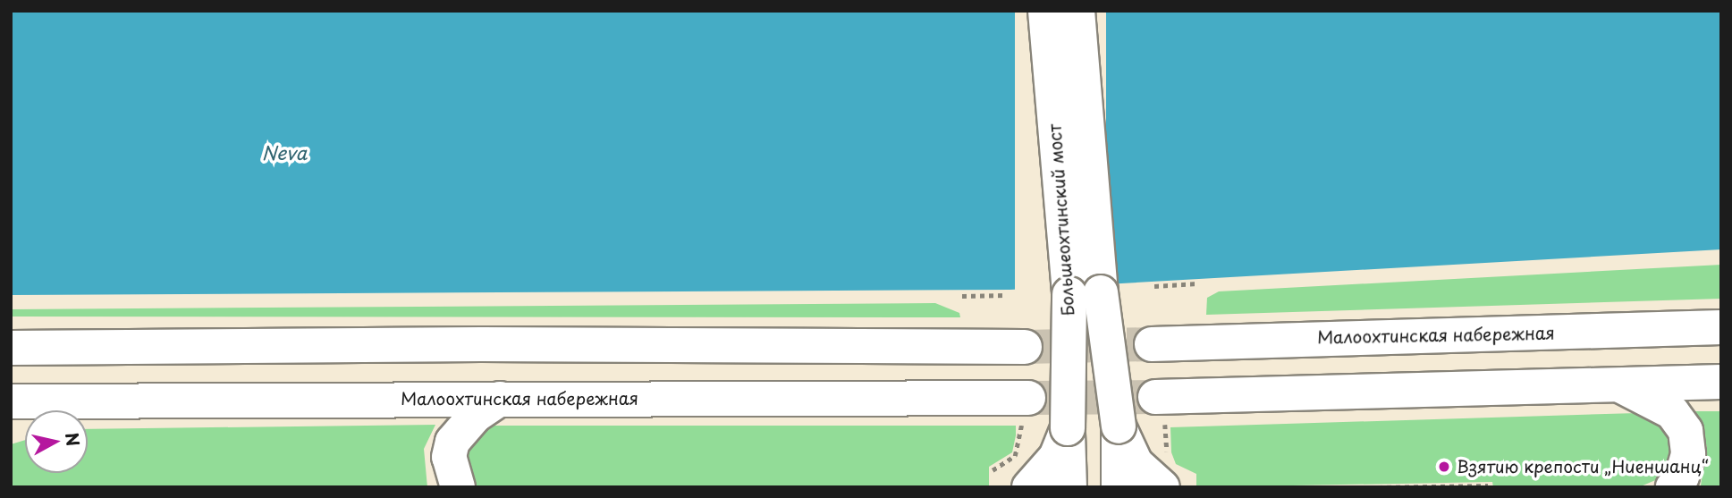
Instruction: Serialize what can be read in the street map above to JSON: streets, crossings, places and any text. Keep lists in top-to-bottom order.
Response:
{
  "streets": {
    "main road": ["Большеохтинский мост", "Малоохтинская набережная"]
  },
  "water": ["Neva"],
  "places": ["Взятию крепости „Ниеншанц“"],
  "north": "right"
}
